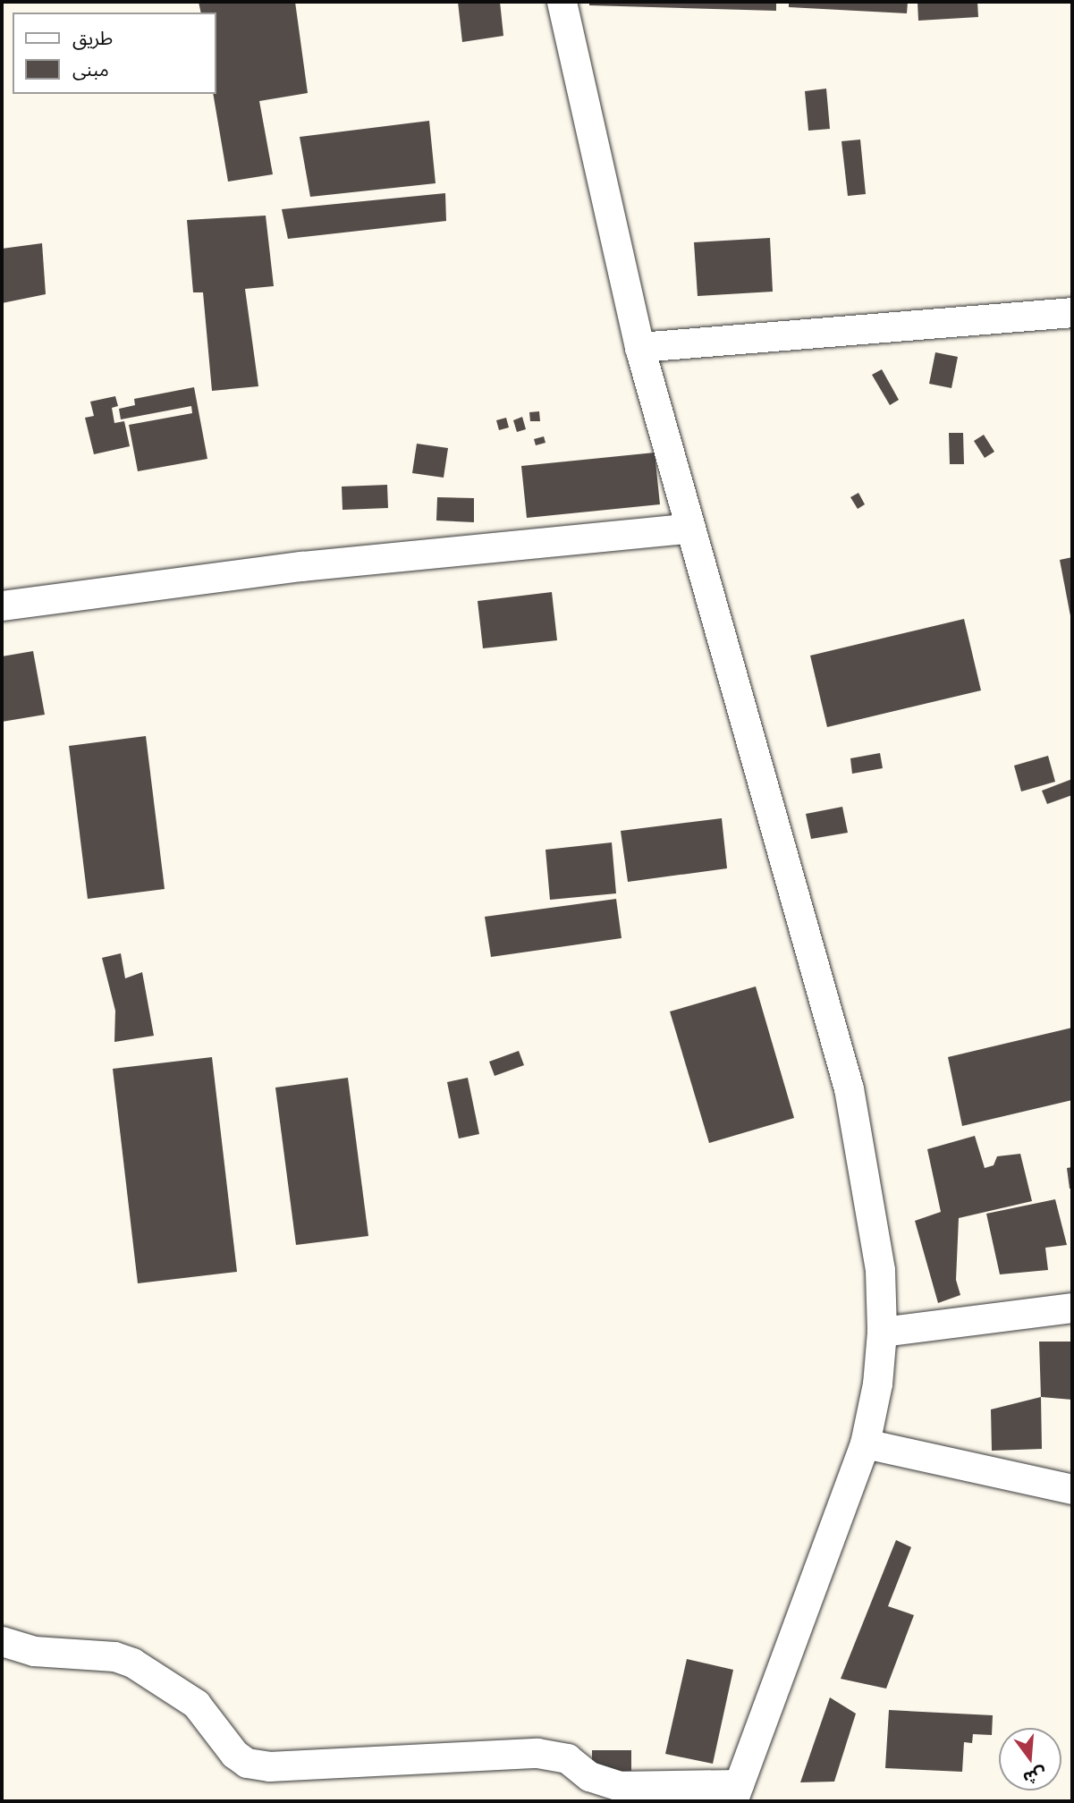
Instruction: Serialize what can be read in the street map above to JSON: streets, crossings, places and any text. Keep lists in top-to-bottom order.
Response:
{
  "legend": ["طريق", "مبنى"],
  "north": "bottom"
}
